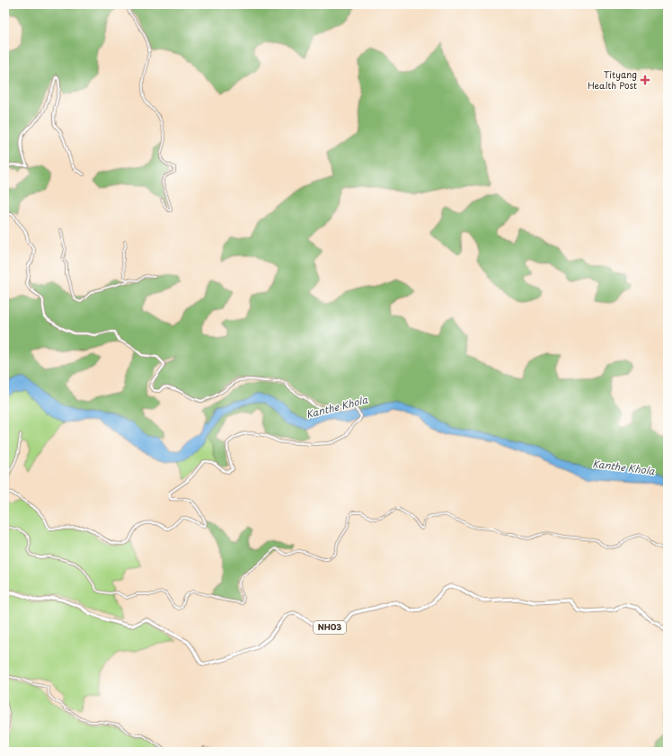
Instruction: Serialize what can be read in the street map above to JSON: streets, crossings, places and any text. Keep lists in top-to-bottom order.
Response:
{
  "streets": {
    "main road": ["NH03"]
  },
  "water": ["Kanthe Khola"],
  "places": {
    "health": ["Tityang Health Post"]
  }
}
